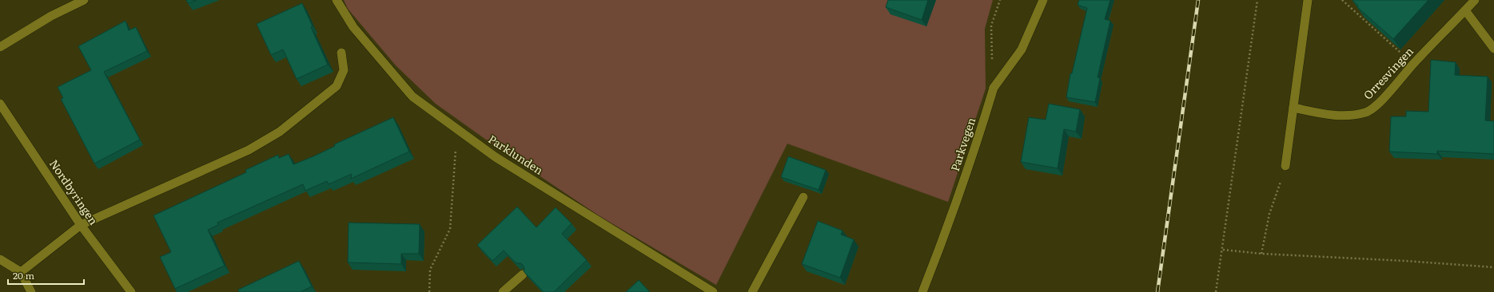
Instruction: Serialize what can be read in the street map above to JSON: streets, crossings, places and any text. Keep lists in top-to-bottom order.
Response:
{
  "streets": {
    "street": [
      "Orresvingen",
      "Parkvegen",
      "Parklunden",
      "Nordbyringen"
    ]
  },
  "scale_bar": "20 m"
}
